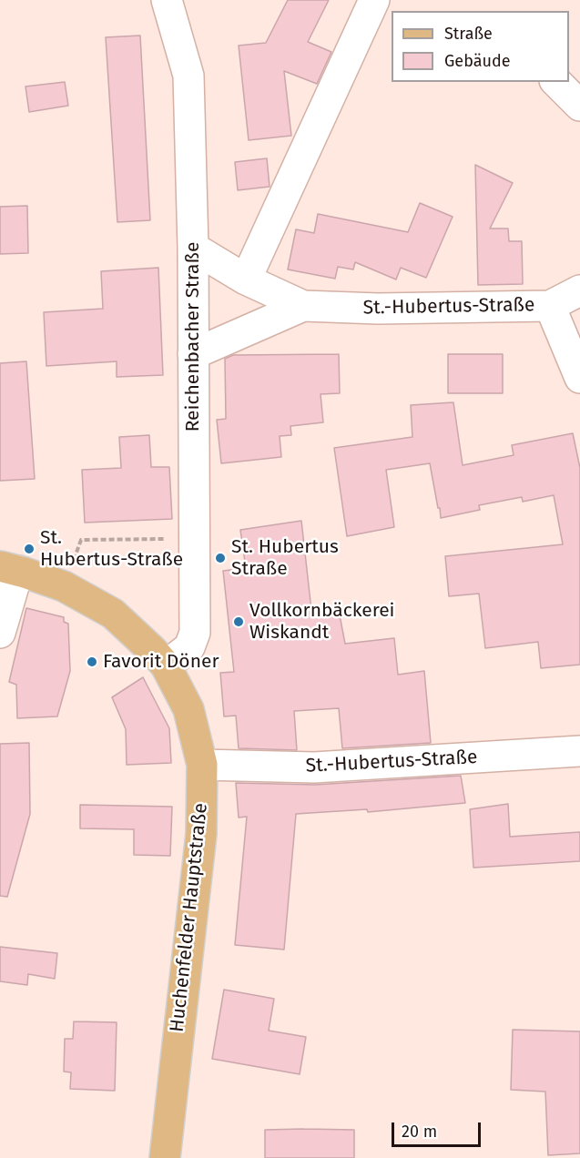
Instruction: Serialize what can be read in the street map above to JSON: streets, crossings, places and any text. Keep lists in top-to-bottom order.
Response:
{
  "streets": {
    "main road": ["Huchenfelder Hauptstraße"],
    "street": ["St.-Hubertus-Straße", "Reichenbacher Straße"]
  },
  "crossings": [
    ["St.-Hubertus-Straße", "Reichenbacher Straße"],
    ["St.-Hubertus-Straße", "Huchenfelder Hauptstraße"],
    ["Reichenbacher Straße", "Huchenfelder Hauptstraße"]
  ],
  "places": [
    "St. Hubertus-Straße",
    "St. Hubertus Straße",
    "Vollkornbäckerei Wiskandt",
    "Favorit Döner"
  ],
  "legend": ["Straße", "Gebäude"],
  "scale_bar": "20 m"
}
